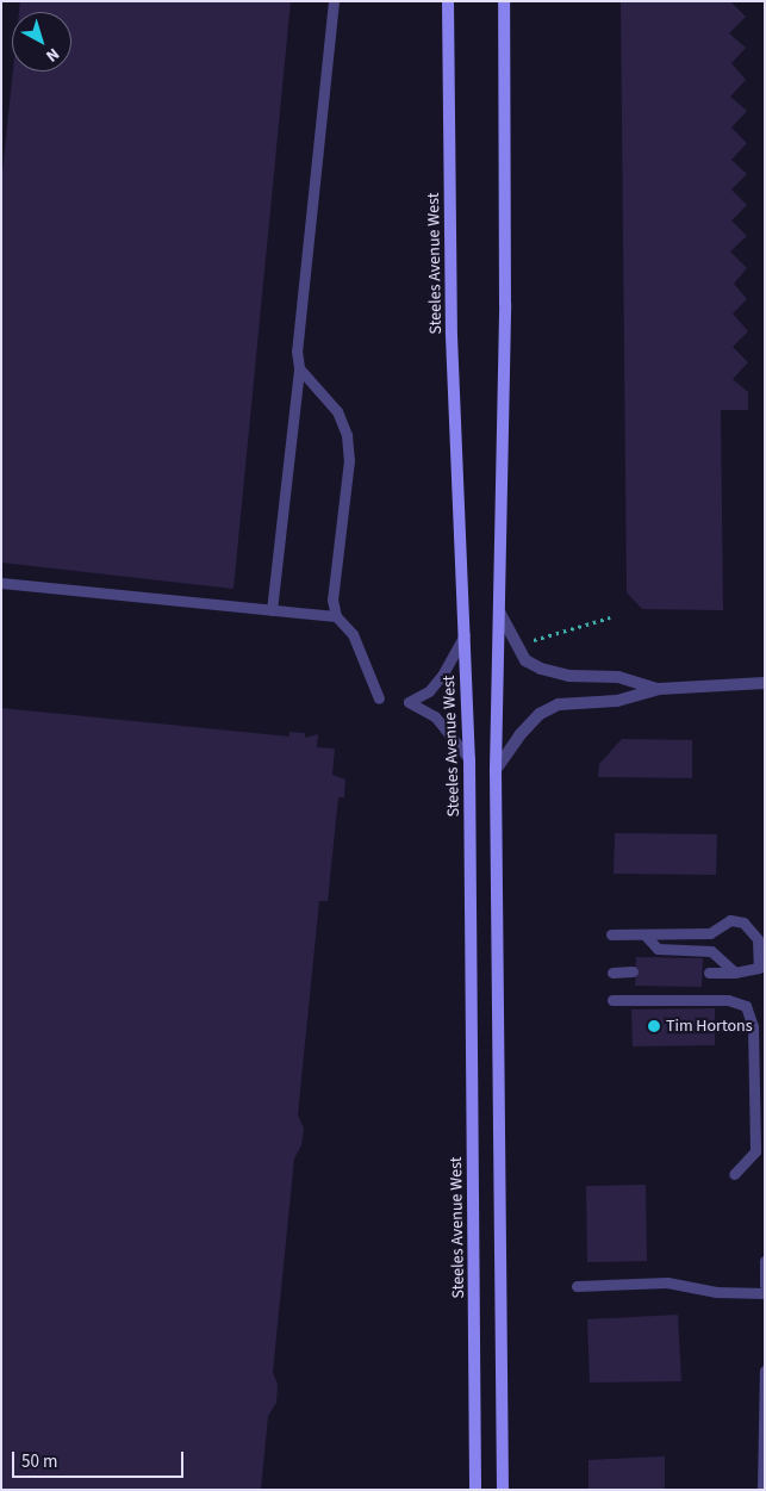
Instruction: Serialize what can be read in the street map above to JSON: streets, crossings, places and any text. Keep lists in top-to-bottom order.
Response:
{
  "streets": {
    "main road": ["Steeles Avenue West"]
  },
  "places": ["Tim Hortons"],
  "scale_bar": "50 m",
  "north": "bottom right"
}
